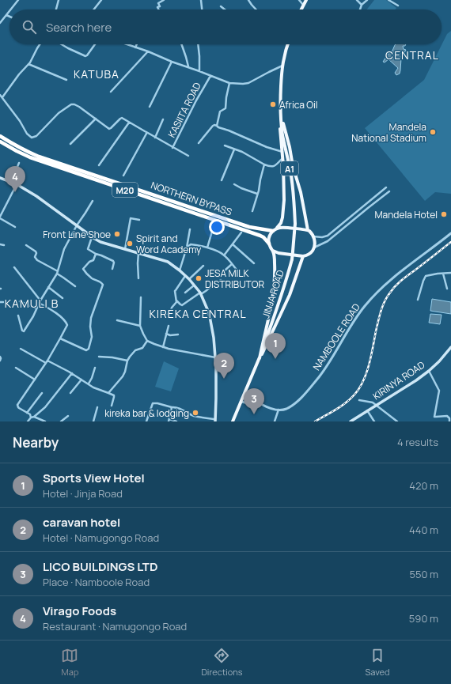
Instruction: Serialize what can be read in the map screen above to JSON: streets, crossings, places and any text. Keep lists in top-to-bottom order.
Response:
{
  "streets": {
    "highway": [
      "A1",
      "M20",
      "NORTHERN BYPASS",
      "JINJA ROAD"
    ],
    "main road": ["KIRINYA ROAD"],
    "street": ["KASIITA ROAD", "NAMBOOLE ROAD"]
  },
  "crossings": [
    ["A1", "JINJA ROAD"]
  ],
  "districts": [
    "CENTRAL",
    "KATUBA",
    "KAMULI B",
    "KIREKA CENTRAL"
  ],
  "places": [
    "Africa Oil",
    "Mandela National Stadium",
    "Mandela Hotel",
    "Front Line Shoe",
    "Spirit and Word Academy",
    "JESA MILK DISTRIBUTOR",
    "kireka bar & lodging"
  ],
  "page": {
    "search": "Search here",
    "pins": [
      "4",
      "1",
      "2",
      "3"
    ],
    "heading": ["Nearby", "4 results"],
    "list": [
      {
        "mark": "1",
        "name": "Sports View Hotel",
        "note": "Hotel · Jinja Road",
        "value": "420 m"
      },
      {
        "mark": "2",
        "name": "caravan hotel",
        "note": "Hotel · Namugongo Road",
        "value": "440 m"
      },
      {
        "mark": "3",
        "name": "LICO BUILDINGS LTD",
        "note": "Place · Namboole Road",
        "value": "550 m"
      },
      {
        "mark": "4",
        "name": "Virago Foods",
        "note": "Restaurant · Namugongo Road",
        "value": "590 m"
      }
    ],
    "nav": ["Map", "Directions", "Saved"]
  }
}
